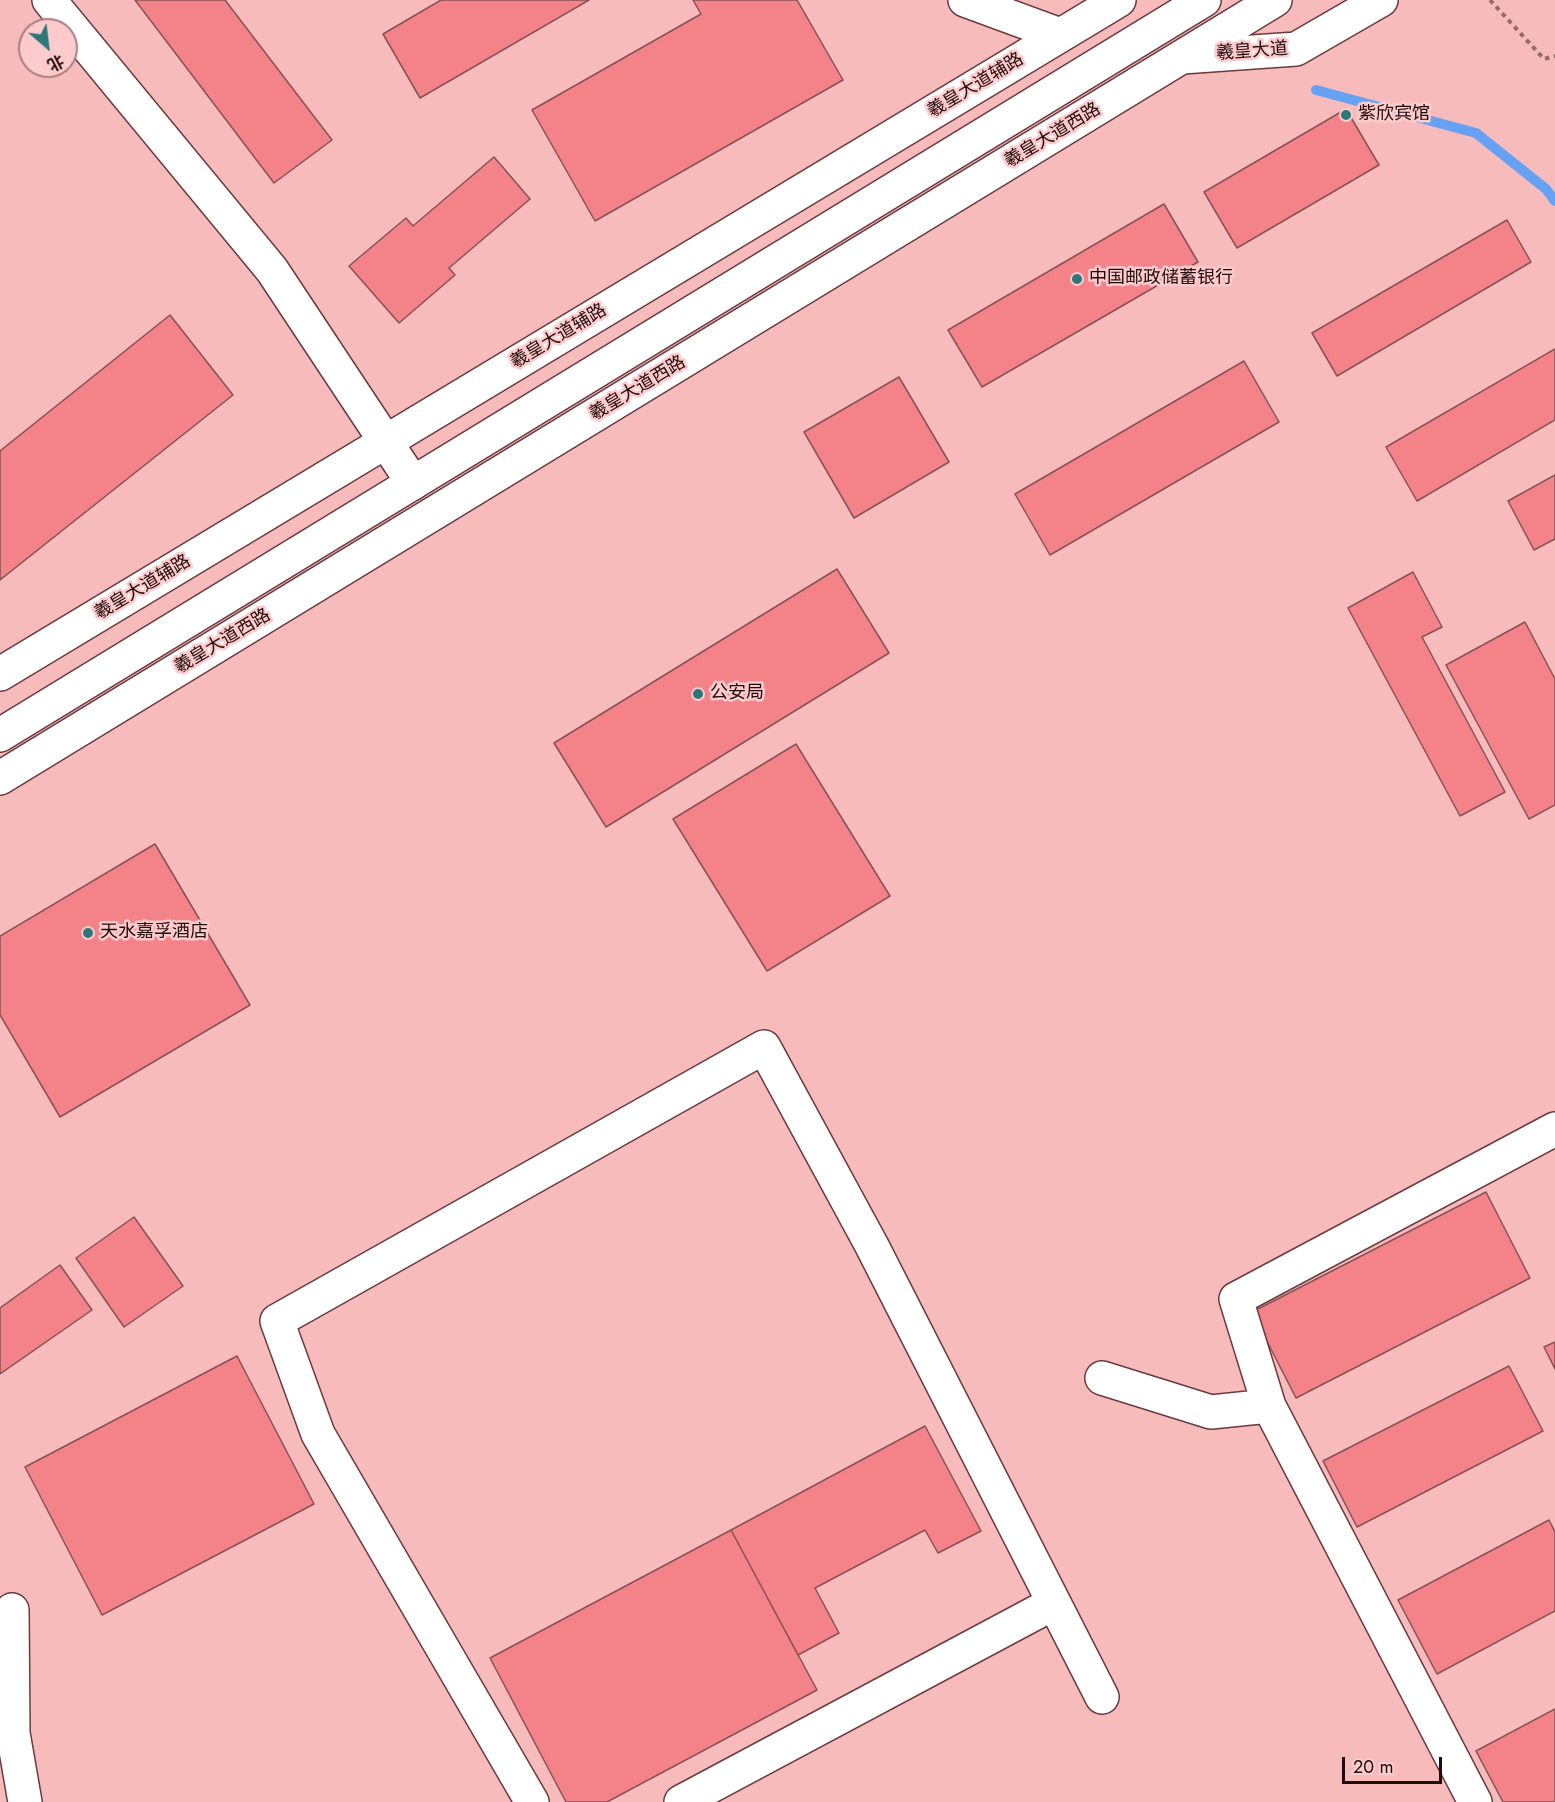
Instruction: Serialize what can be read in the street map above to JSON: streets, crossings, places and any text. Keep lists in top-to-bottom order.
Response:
{
  "streets": {
    "main road": ["羲皇大道", "羲皇大道辅路", "羲皇大道西路"]
  },
  "crossings": [
    ["羲皇大道", "羲皇大道西路"]
  ],
  "places": [
    "紫欣宾馆",
    "中国邮政储蓄银行",
    "公安局",
    "天水嘉孚酒店"
  ],
  "scale_bar": "20 m",
  "north": "bottom right"
}
